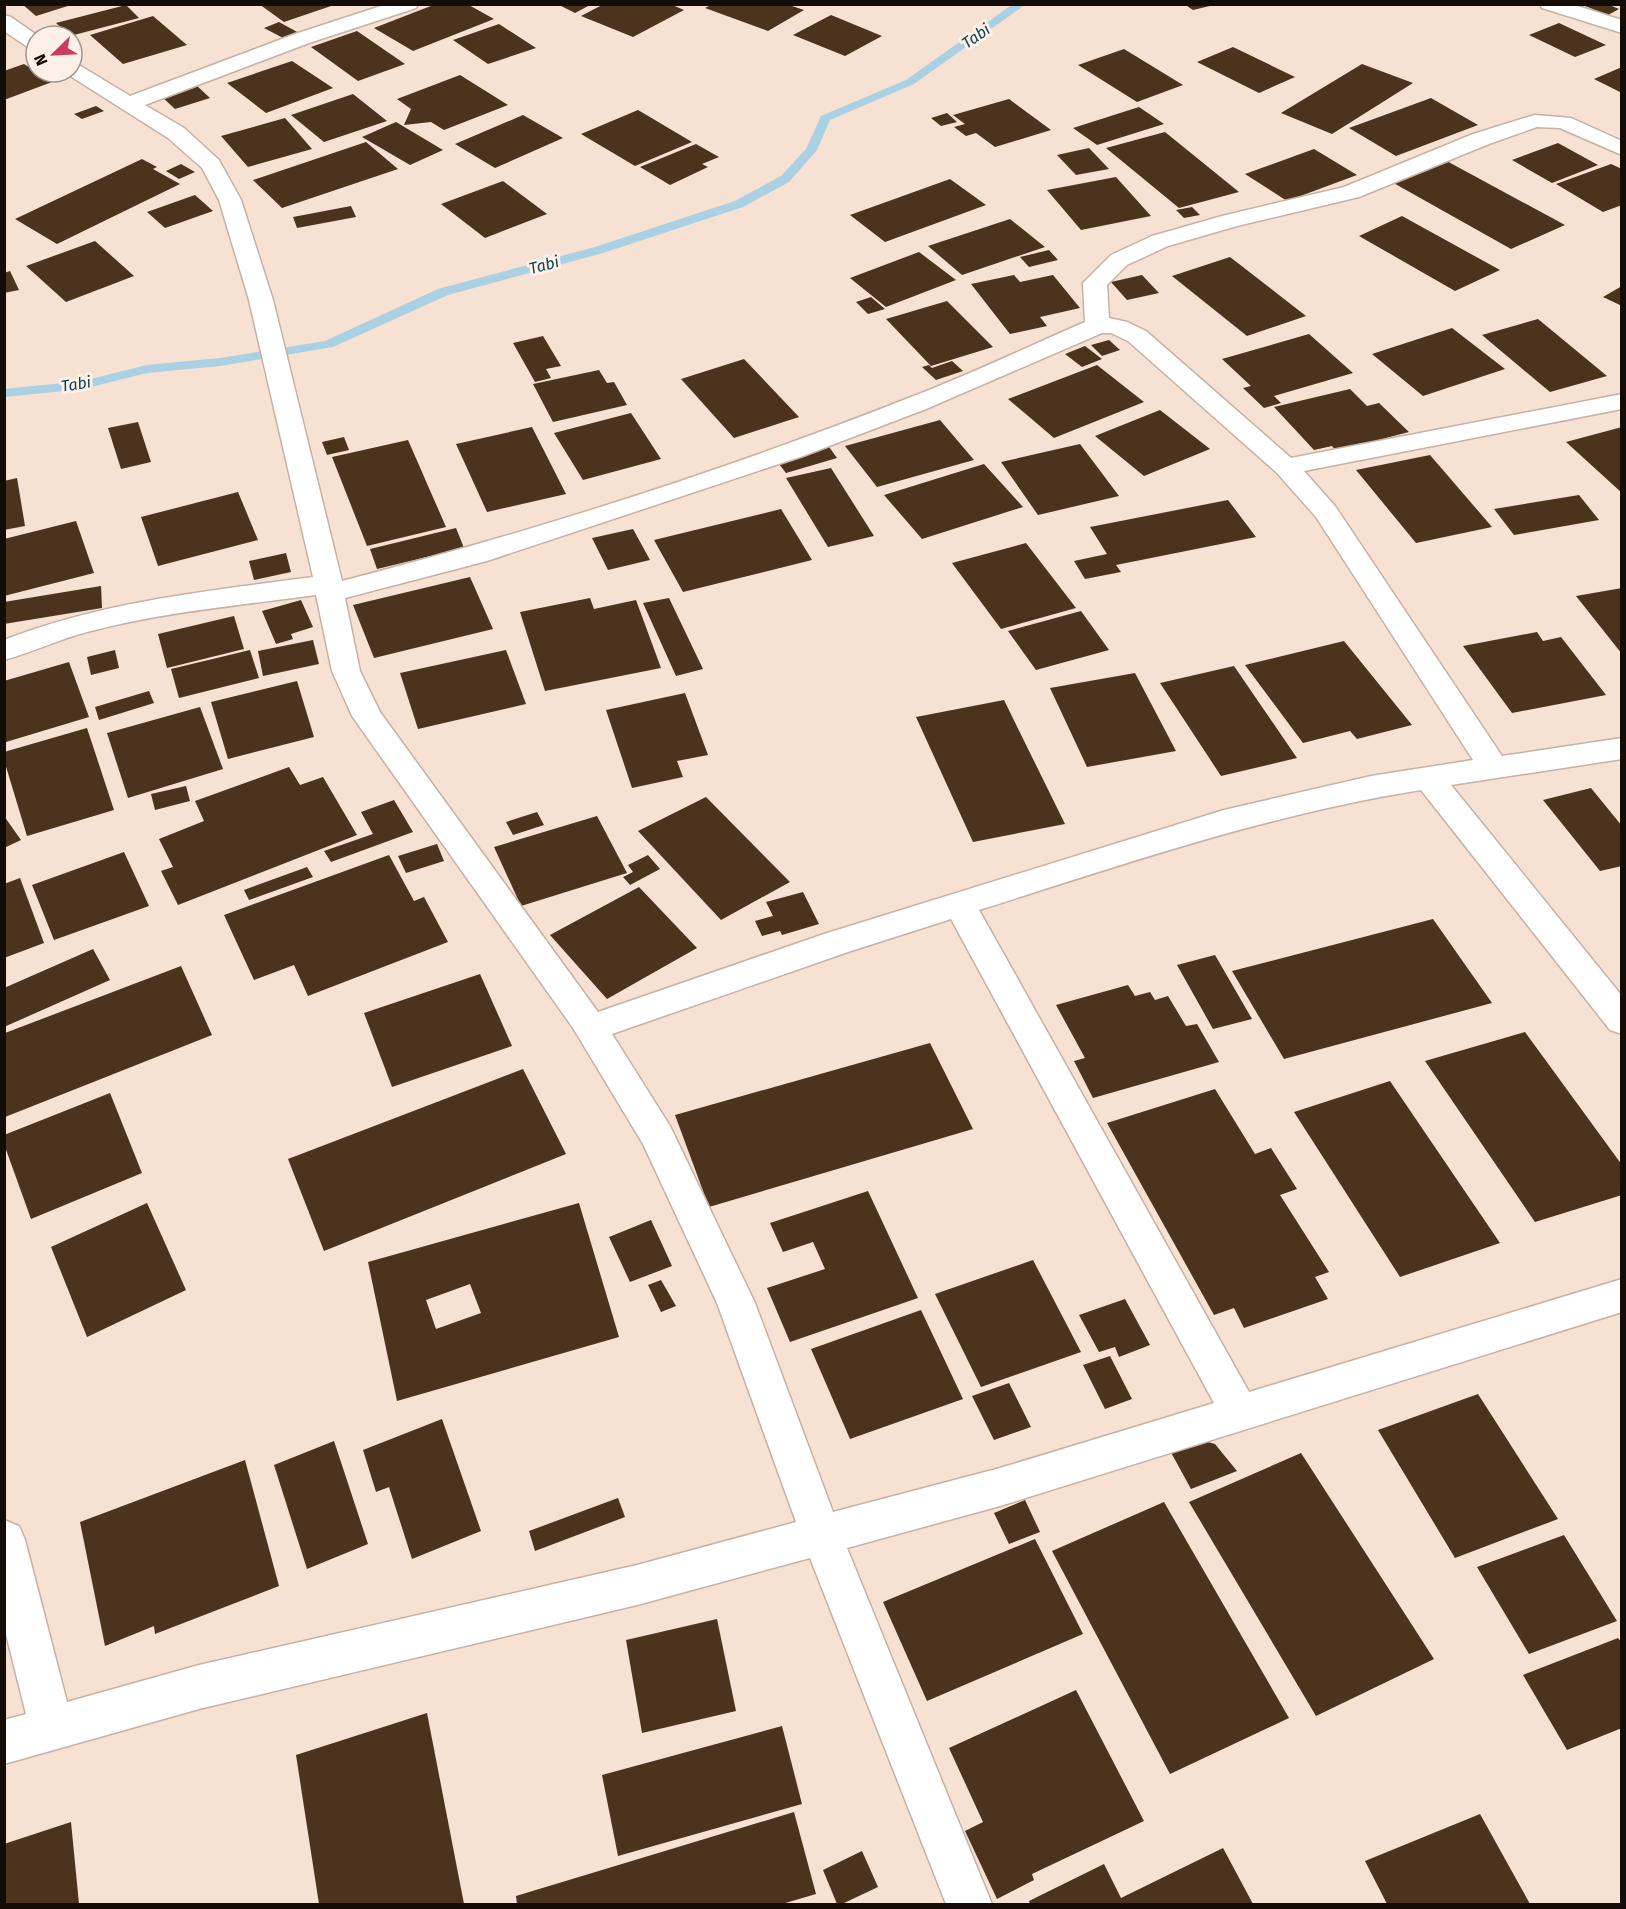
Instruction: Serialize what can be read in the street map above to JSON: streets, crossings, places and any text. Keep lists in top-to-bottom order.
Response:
{
  "water": ["Tabi"],
  "north": "bottom left"
}
